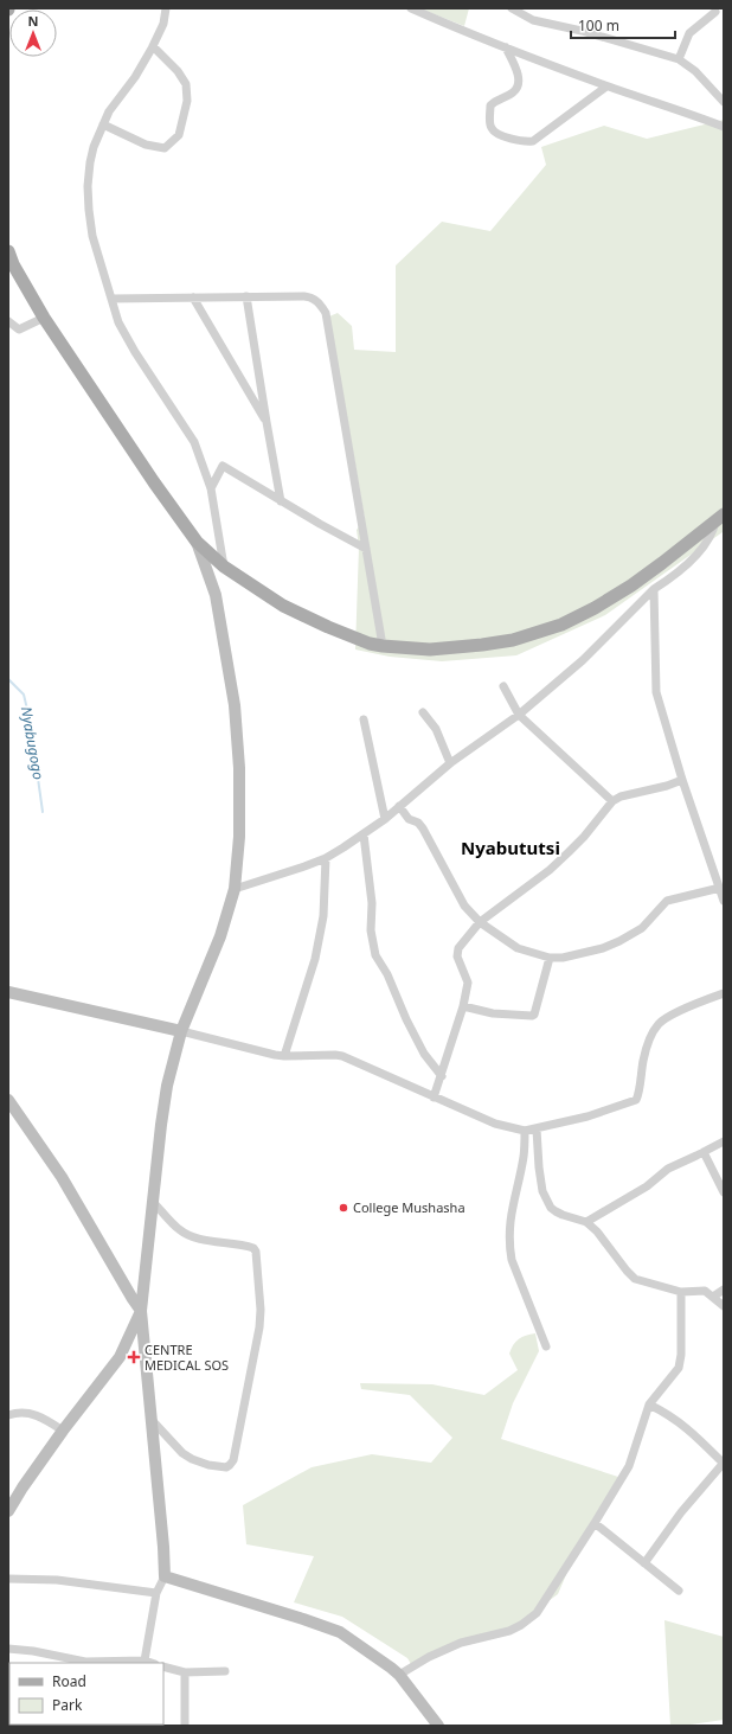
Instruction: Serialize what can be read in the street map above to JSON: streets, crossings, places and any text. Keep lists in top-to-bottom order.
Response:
{
  "districts": ["Nyabututsi"],
  "water": ["Nyabugogo"],
  "places": {
    "other": ["College Mushasha"],
    "health": ["CENTRE MEDICAL SOS"]
  },
  "legend": ["Road", "Park"],
  "scale_bar": "100 m",
  "north": "top"
}
